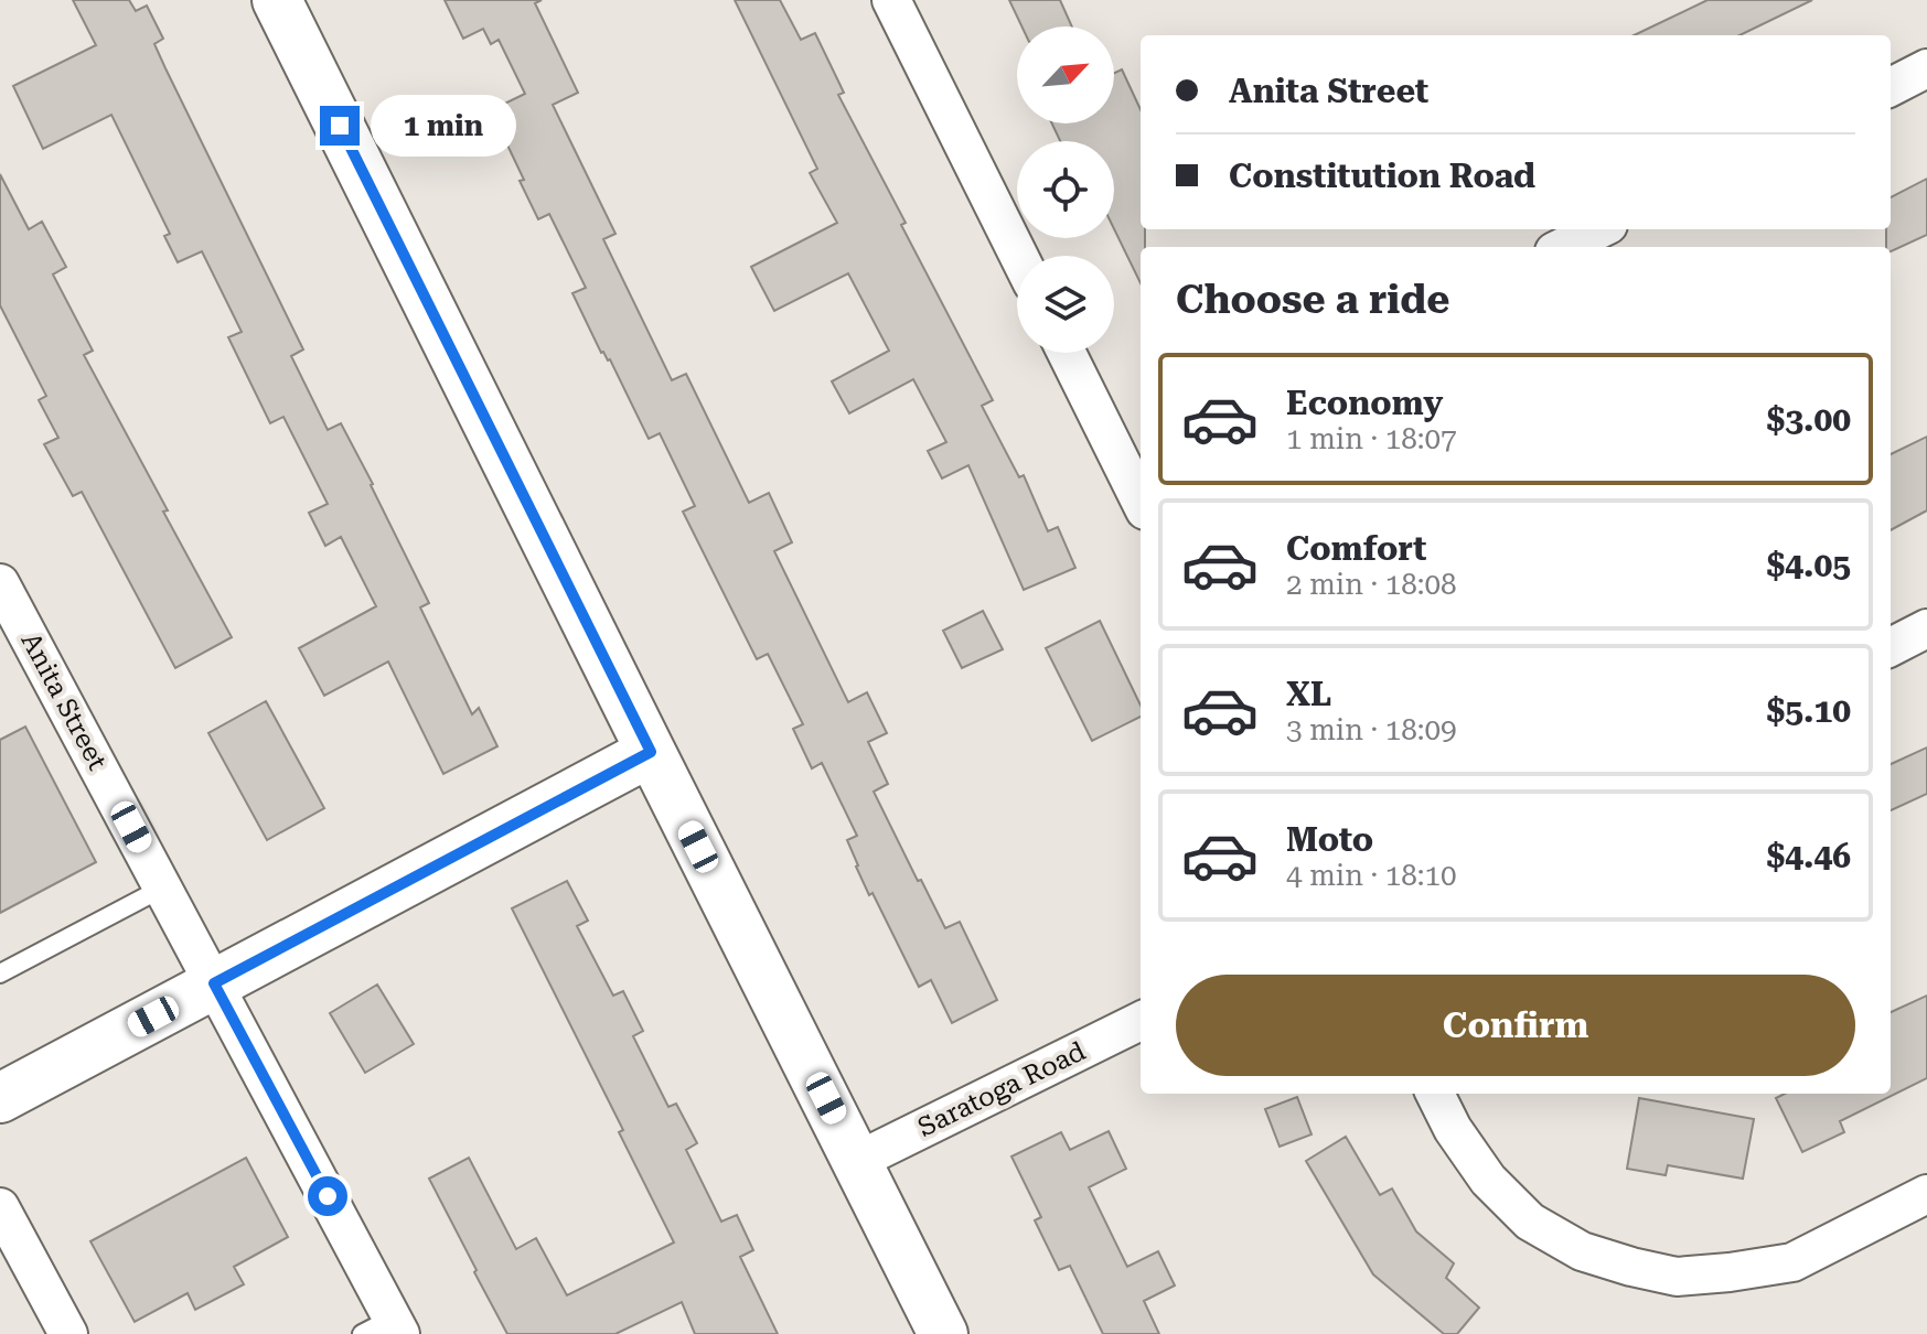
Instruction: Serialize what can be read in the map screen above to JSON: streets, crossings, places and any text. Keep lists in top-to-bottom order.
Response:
{
  "streets": {
    "street": ["Anita Street", "Saratoga Road"]
  },
  "north": "top right",
  "page": {
    "banner": ["Anita Street", "Constitution Road"],
    "bubble": "1 min",
    "heading": "Choose a ride",
    "list": [
      {
        "name": "Economy",
        "note": "1 min · 18:07",
        "value": "$3.00"
      },
      {
        "name": "Comfort",
        "note": "2 min · 18:08",
        "value": "$4.05"
      },
      {
        "name": "XL",
        "note": "3 min · 18:09",
        "value": "$5.10"
      },
      {
        "name": "Moto",
        "note": "4 min · 18:10",
        "value": "$4.46"
      }
    ],
    "buttons": "Confirm"
  }
}
